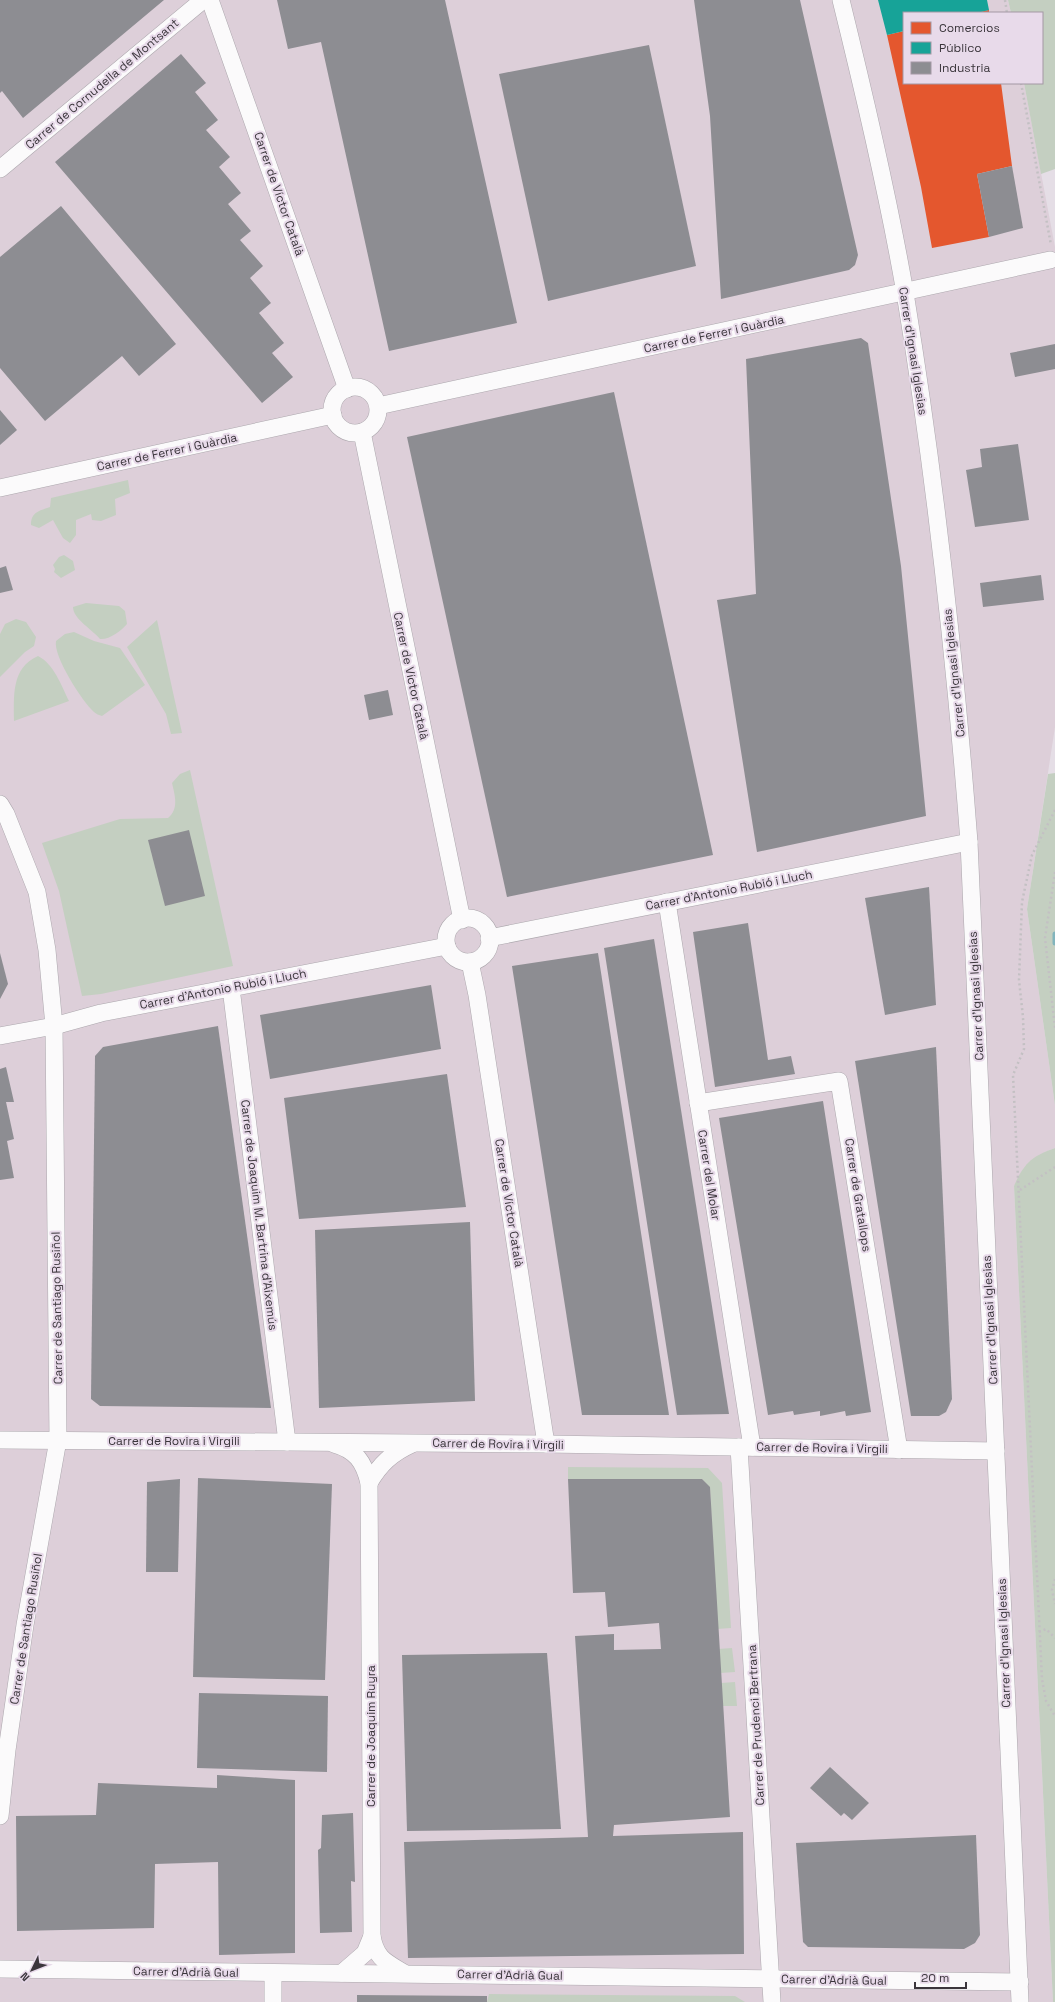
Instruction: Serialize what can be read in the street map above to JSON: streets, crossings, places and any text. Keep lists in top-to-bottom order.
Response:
{
  "streets": {
    "street": [
      "Carrer de Cornudella de Montsant",
      "Carrer de Víctor Català",
      "Carrer de Ferrer i Guàrdia",
      "Carrer d'Ignasi Iglesias",
      "Carrer d'Antonio Rubió i Lluch",
      "Carrer del Molar",
      "Carrer de Gratallops",
      "Carrer de Joaquim M. Bartrina d'Aixemús",
      "Carrer de Santiago Rusiñol",
      "Carrer de Rovira i Virgili",
      "Carrer de Prudenci Bertrana",
      "Carrer de Joaquim Ruyra",
      "Carrer d'Adrià Gual"
    ]
  },
  "crossings": [
    ["Carrer de Víctor Català", "Carrer de Ferrer i Guàrdia"],
    ["Carrer de Víctor Català", "Carrer d'Antonio Rubió i Lluch"],
    ["Carrer de Víctor Català", "Carrer de Rovira i Virgili"],
    ["Carrer de Ferrer i Guàrdia", "Carrer d'Ignasi Iglesias"],
    ["Carrer d'Ignasi Iglesias", "Carrer d'Antonio Rubió i Lluch"],
    ["Carrer d'Ignasi Iglesias", "Carrer de Rovira i Virgili"],
    ["Carrer d'Ignasi Iglesias", "Carrer d'Adrià Gual"],
    ["Carrer d'Antonio Rubió i Lluch", "Carrer del Molar"],
    ["Carrer d'Antonio Rubió i Lluch", "Carrer de Joaquim M. Bartrina d'Aixemús"],
    ["Carrer d'Antonio Rubió i Lluch", "Carrer de Santiago Rusiñol"],
    ["Carrer del Molar", "Carrer de Gratallops"],
    ["Carrer del Molar", "Carrer de Rovira i Virgili"],
    ["Carrer del Molar", "Carrer de Prudenci Bertrana"],
    ["Carrer de Gratallops", "Carrer de Rovira i Virgili"],
    ["Carrer de Joaquim M. Bartrina d'Aixemús", "Carrer de Rovira i Virgili"],
    ["Carrer de Santiago Rusiñol", "Carrer de Rovira i Virgili"],
    ["Carrer de Rovira i Virgili", "Carrer de Prudenci Bertrana"],
    ["Carrer de Rovira i Virgili", "Carrer de Joaquim Ruyra"],
    ["Carrer de Prudenci Bertrana", "Carrer d'Adrià Gual"],
    ["Carrer de Joaquim Ruyra", "Carrer d'Adrià Gual"]
  ],
  "legend": ["Comercios", "Público", "Industria"],
  "scale_bar": "20 m",
  "north": "bottom left"
}
